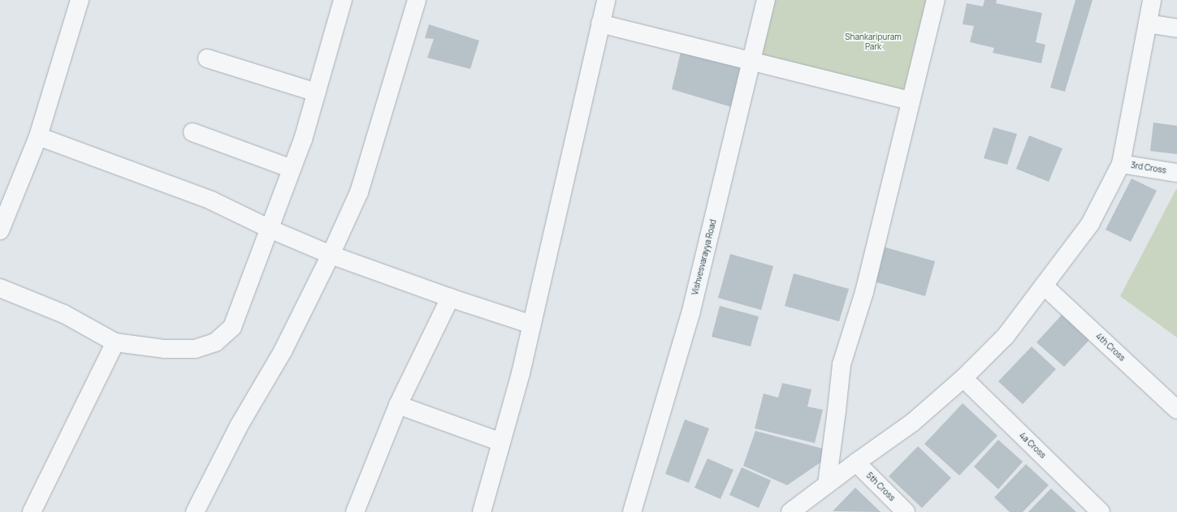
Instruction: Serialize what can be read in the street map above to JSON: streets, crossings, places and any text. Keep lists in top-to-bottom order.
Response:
{
  "streets": {
    "street": [
      "3rd Cross",
      "Vishvesvarayya Road",
      "4th Cross",
      "4a Cross",
      "5th Cross"
    ]
  },
  "parks": ["Shankaripuram Park"]
}
